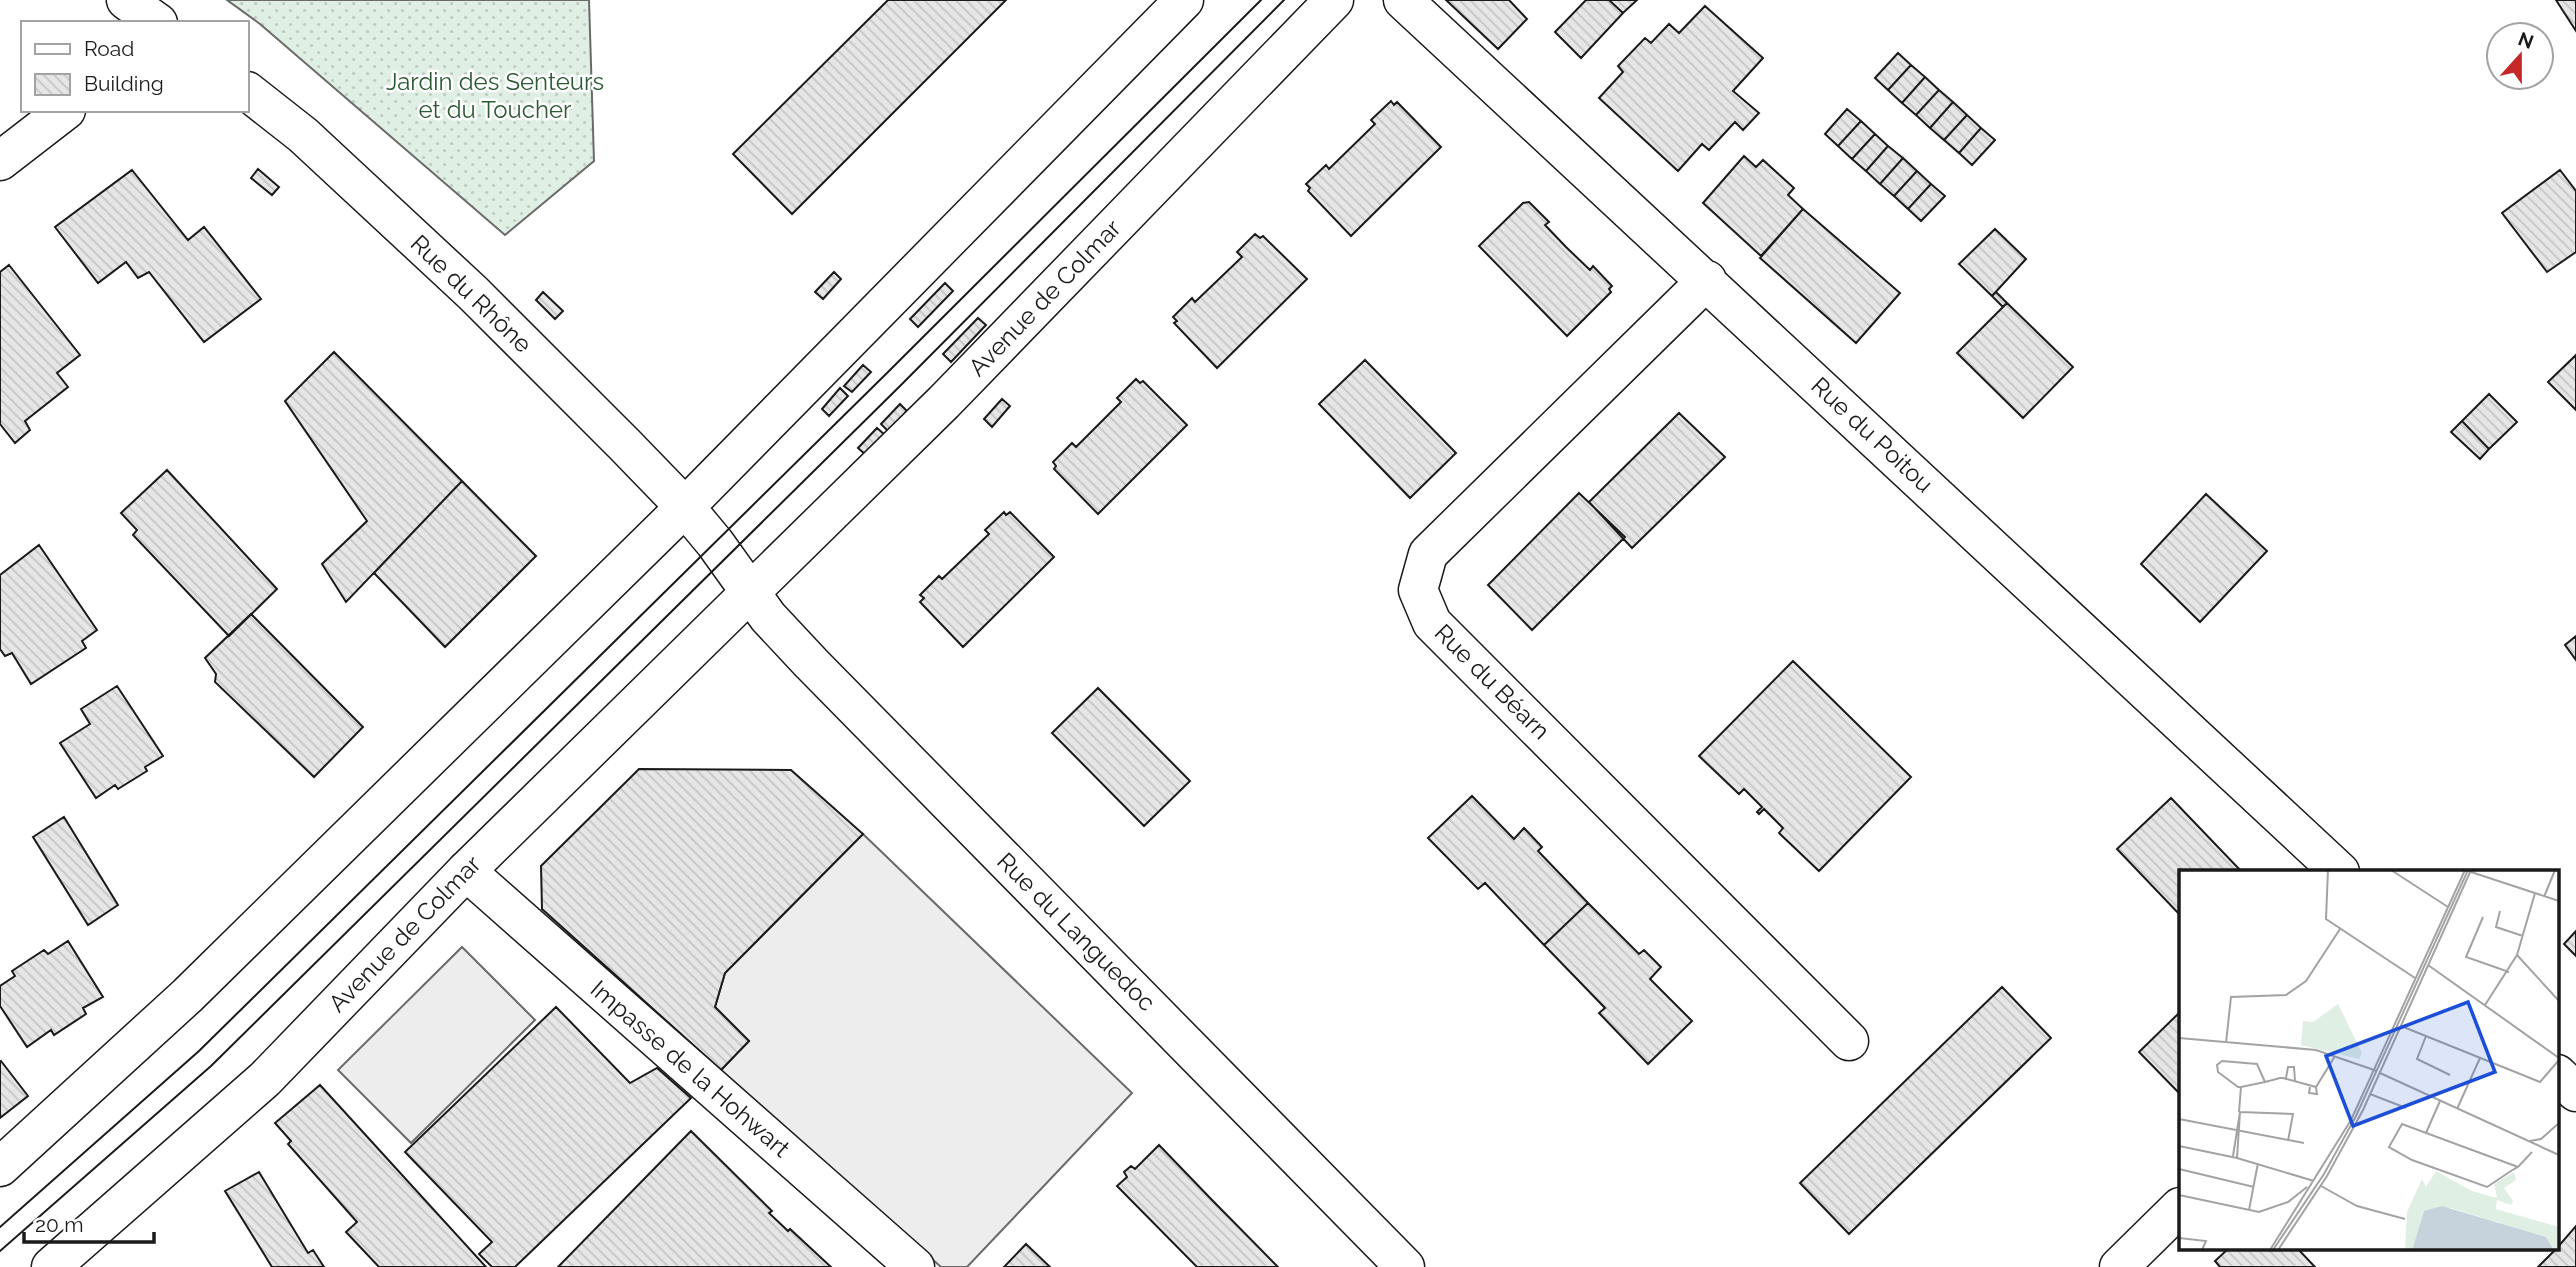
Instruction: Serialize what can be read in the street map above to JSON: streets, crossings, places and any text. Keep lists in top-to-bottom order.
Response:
{
  "streets": {
    "main road": [
      "Rue du Rhône",
      "Avenue de Colmar",
      "Rue du Poitou",
      "Rue du Béarn",
      "Rue du Languedoc",
      "Impasse de la Hohwart"
    ]
  },
  "crossings": [
    ["Avenue de Colmar", "Rue du Languedoc"],
    ["Avenue de Colmar", "Impasse de la Hohwart"],
    ["Rue du Poitou", "Rue du Béarn"]
  ],
  "parks": ["Jardin des Senteurs et du Toucher"],
  "legend": ["Road", "Building"],
  "scale_bar": "20 m",
  "north": "top"
}
